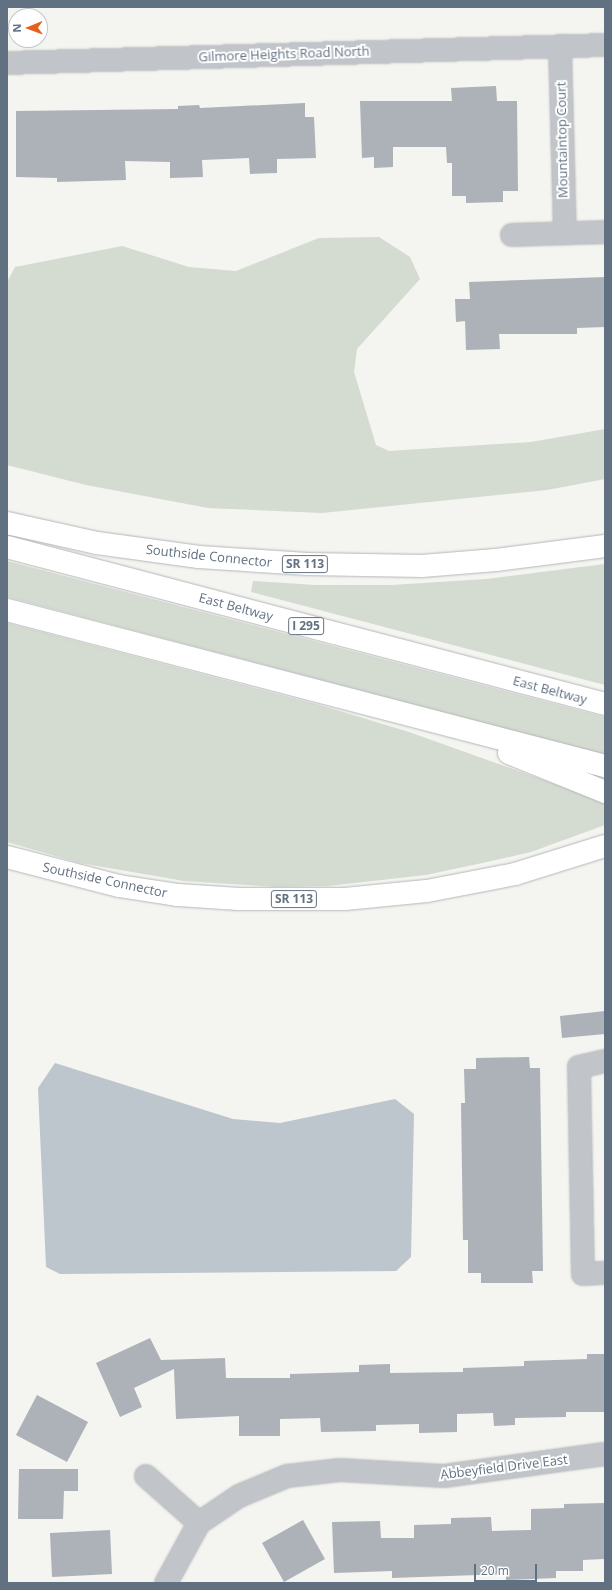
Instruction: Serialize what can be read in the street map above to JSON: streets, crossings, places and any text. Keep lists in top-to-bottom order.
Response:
{
  "streets": {
    "highway": [
      "Southside Connector",
      "SR 113",
      "East Beltway",
      "I 295"
    ],
    "street": ["Gilmore Heights Road North", "Mountaintop Court", "Abbeyfield Drive East"]
  },
  "crossings": [
    ["Gilmore Heights Road North", "Mountaintop Court"]
  ],
  "scale_bar": "20 m",
  "north": "left"
}
